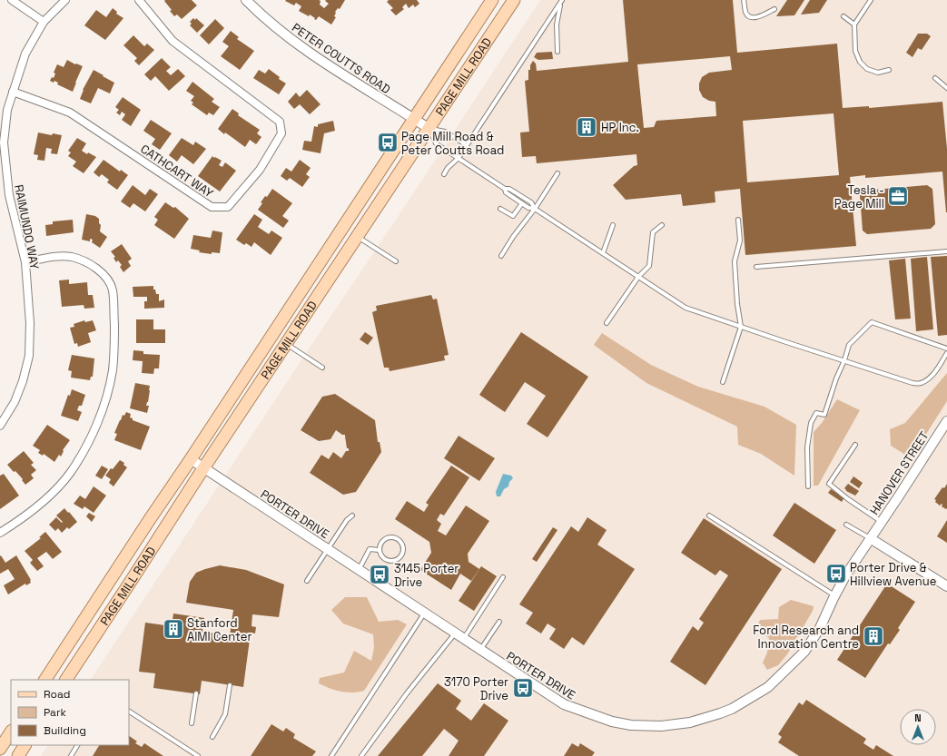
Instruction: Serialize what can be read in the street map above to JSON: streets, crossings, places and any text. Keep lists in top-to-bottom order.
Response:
{
  "streets": {
    "main road": ["PAGE MILL ROAD"],
    "street": [
      "PETER COUTTS ROAD",
      "CATHCART WAY",
      "RAIMUNDO WAY",
      "HANOVER STREET",
      "PORTER DRIVE"
    ]
  },
  "crossings": [
    ["PETER COUTTS ROAD", "PAGE MILL ROAD"],
    ["PAGE MILL ROAD", "PORTER DRIVE"],
    ["CATHCART WAY", "RAIMUNDO WAY"],
    ["HANOVER STREET", "PORTER DRIVE"]
  ],
  "places": {
    "building": ["HP Inc.", "Stanford AIMI Center", "Ford Research and Innovation Centre"],
    "bus stop": [
      "Page Mill Road & Peter Coutts Road",
      "Porter Drive & Hillview Avenue",
      "3145 Porter Drive",
      "3170 Porter Drive"
    ],
    "office": ["Tesla - Page Mill"]
  },
  "legend": ["Road", "Park", "Building"],
  "north": "top"
}
